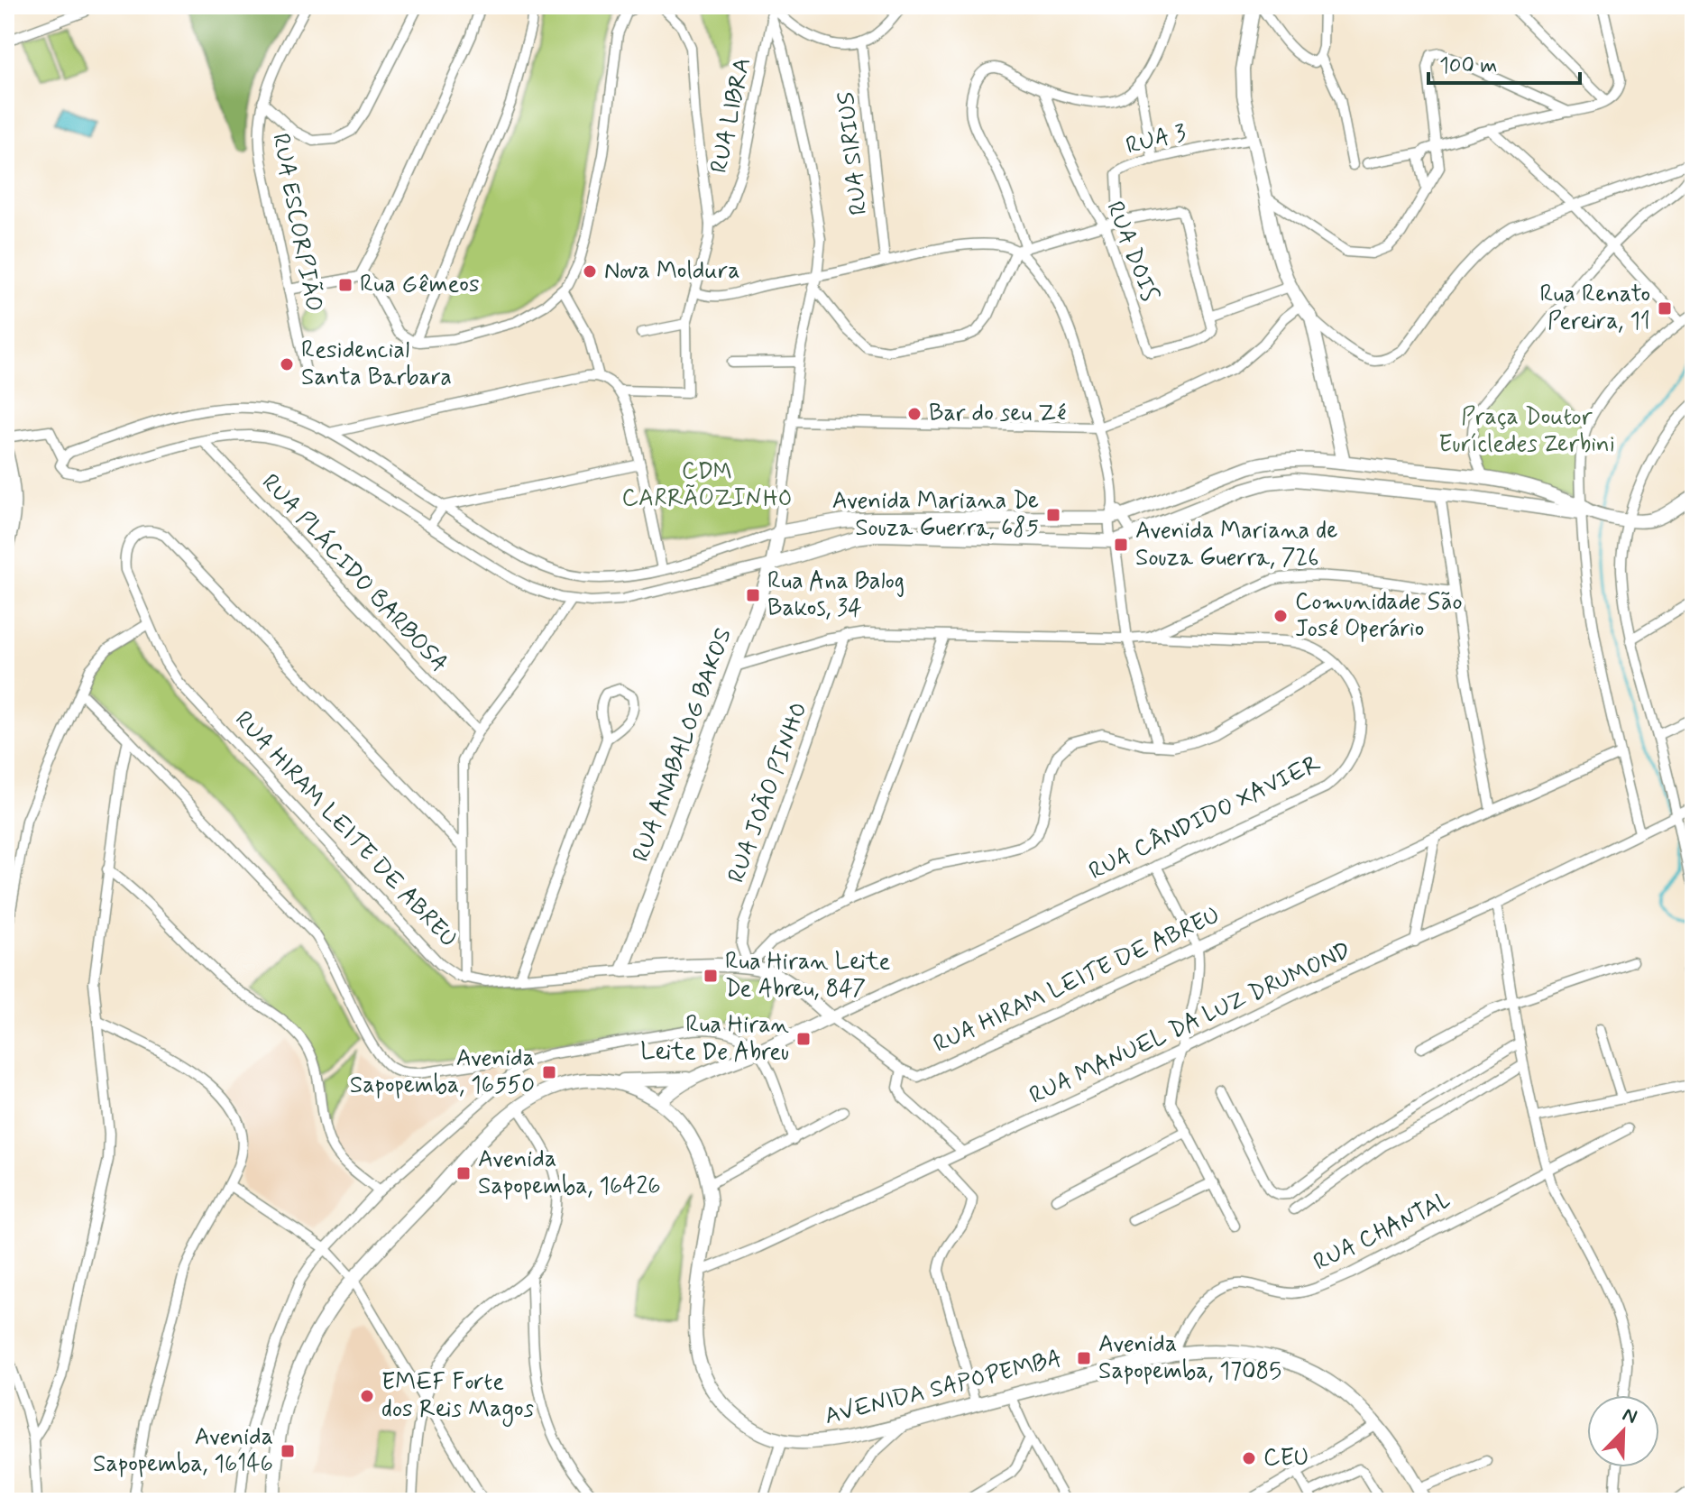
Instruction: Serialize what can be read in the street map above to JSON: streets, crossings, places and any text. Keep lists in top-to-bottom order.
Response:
{
  "streets": {
    "main road": [
      "RUA ANABALOG BAKOS",
      "RUA CÂNDIDO XAVIER",
      "RUA HIRAM LEITE DE ABREU",
      "AVENIDA SAPOPEMBA"
    ],
    "street": [
      "RUA LIBRA",
      "RUA 3",
      "RUA SIRIUS",
      "RUA ESCORPIÃO",
      "RUA DOIS",
      "RUA PLÁCIDO BARBOSA",
      "RUA JOÃO PINHO",
      "RUA MANUEL DA LUZ DRUMOND",
      "RUA CHANTAL"
    ]
  },
  "crossings": [
    ["RUA ANABALOG BAKOS", "RUA CÂNDIDO XAVIER"],
    ["RUA ANABALOG BAKOS", "RUA HIRAM LEITE DE ABREU"],
    ["RUA JOÃO PINHO", "RUA CÂNDIDO XAVIER"],
    ["RUA JOÃO PINHO", "RUA HIRAM LEITE DE ABREU"],
    ["RUA CÂNDIDO XAVIER", "RUA HIRAM LEITE DE ABREU"],
    ["RUA CÂNDIDO XAVIER", "AVENIDA SAPOPEMBA"],
    ["RUA MANUEL DA LUZ DRUMOND", "AVENIDA SAPOPEMBA"],
    ["RUA CHANTAL", "AVENIDA SAPOPEMBA"]
  ],
  "parks": ["Praça Doutor Eurícledes Zerbini", "CDM CARRÃOZINHO"],
  "places": {
    "other": [
      "Nova Moldura",
      "Residencial Santa Barbara",
      "Bar do seu Zé",
      "Comunidade São José Operário",
      "EMEF Forte dos Reis Magos",
      "CEU"
    ],
    "transit": [
      "Rua Gêmeos",
      "Rua Renato Pereira, 11",
      "Avenida Mariana De Souza Guerra, 685",
      "Avenida Mariana de Souza Guerra, 726",
      "Rua Ana Balog Bakos, 34",
      "Rua Hiran Leite De Abreu, 847",
      "Rua Hiran Leite De Abreu",
      "Avenida Sapopemba, 16550",
      "Avenida Sapopemba, 16426",
      "Avenida Sapopemba, 17085",
      "Avenida Sapopemba, 16146"
    ]
  },
  "scale_bar": "100 m",
  "north": "top right"
}
